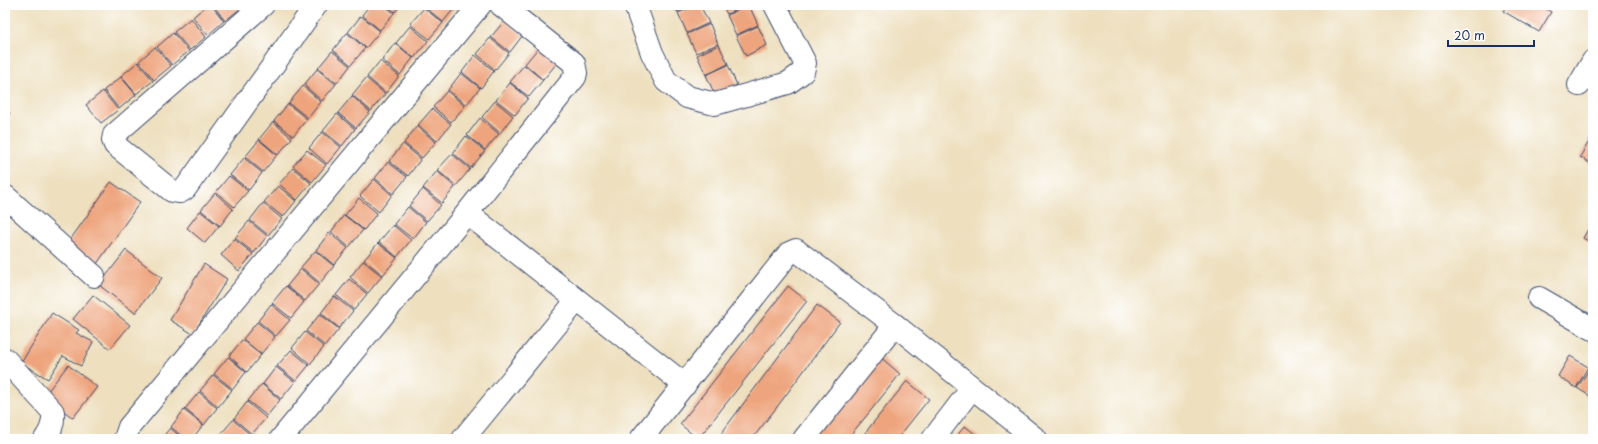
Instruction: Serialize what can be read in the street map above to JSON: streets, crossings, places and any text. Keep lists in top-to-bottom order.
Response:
{
  "scale_bar": "20 m"
}
